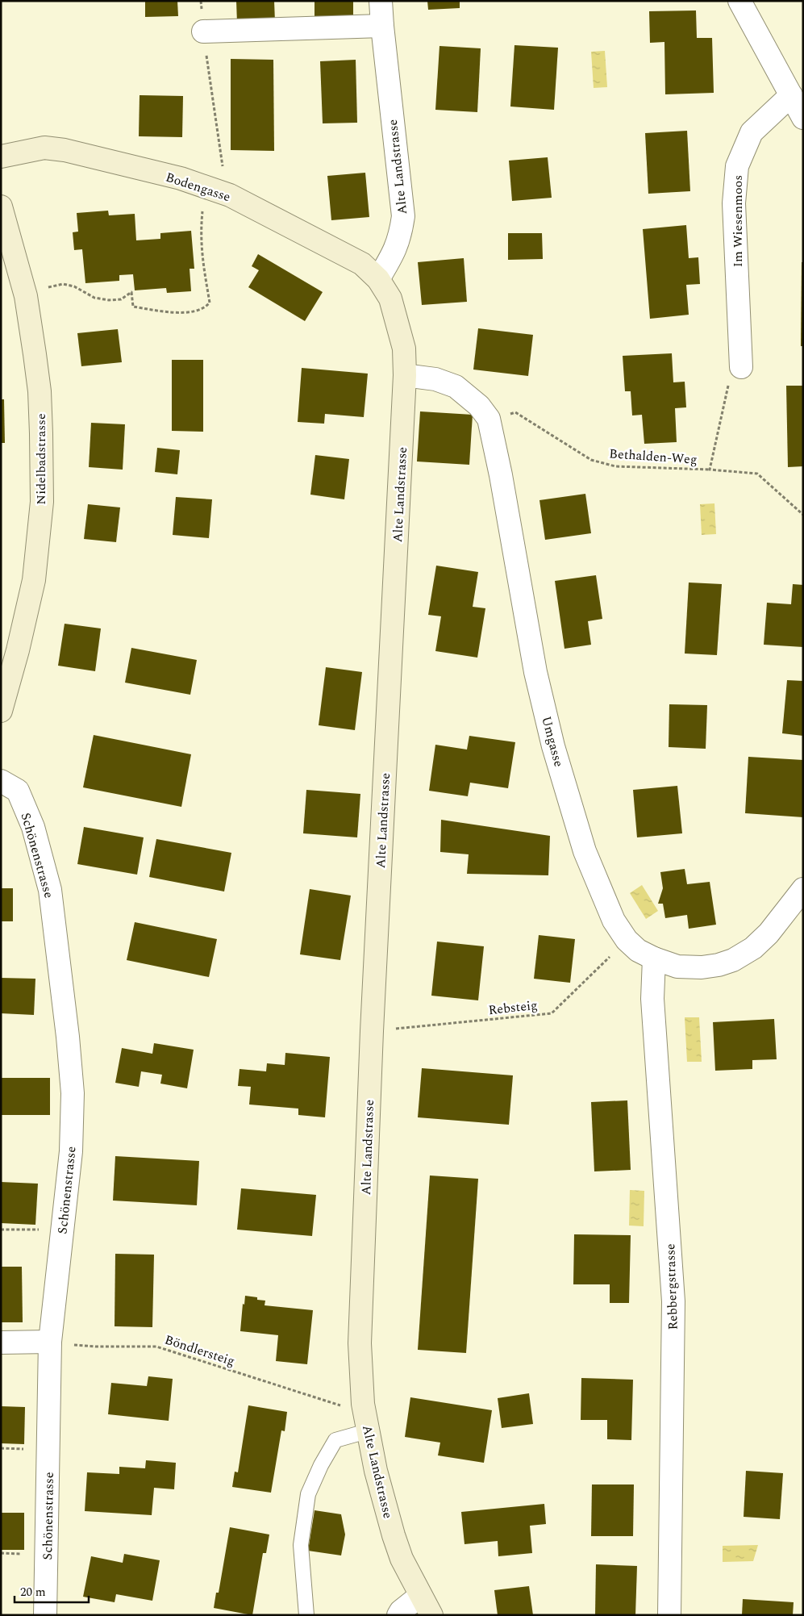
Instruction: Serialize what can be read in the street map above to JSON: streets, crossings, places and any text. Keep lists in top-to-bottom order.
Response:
{
  "streets": {
    "street": [
      "Alte Landstrasse",
      "Bodengasse",
      "Im Wiesenmoos",
      "Nidelbadstrasse",
      "Umgasse",
      "Schönenstrasse",
      "Rebbergstrasse"
    ],
    "path": ["Bethalden-Weg", "Rebsteig", "Böndlersteig"]
  },
  "crossings": [
    ["Alte Landstrasse", "Bodengasse"],
    ["Alte Landstrasse", "Umgasse"],
    ["Alte Landstrasse", "Rebsteig"],
    ["Bethalden-Weg", "Umgasse"],
    ["Umgasse", "Rebsteig"],
    ["Umgasse", "Rebbergstrasse"],
    ["Schönenstrasse", "Böndlersteig"]
  ],
  "scale_bar": "20 m"
}
